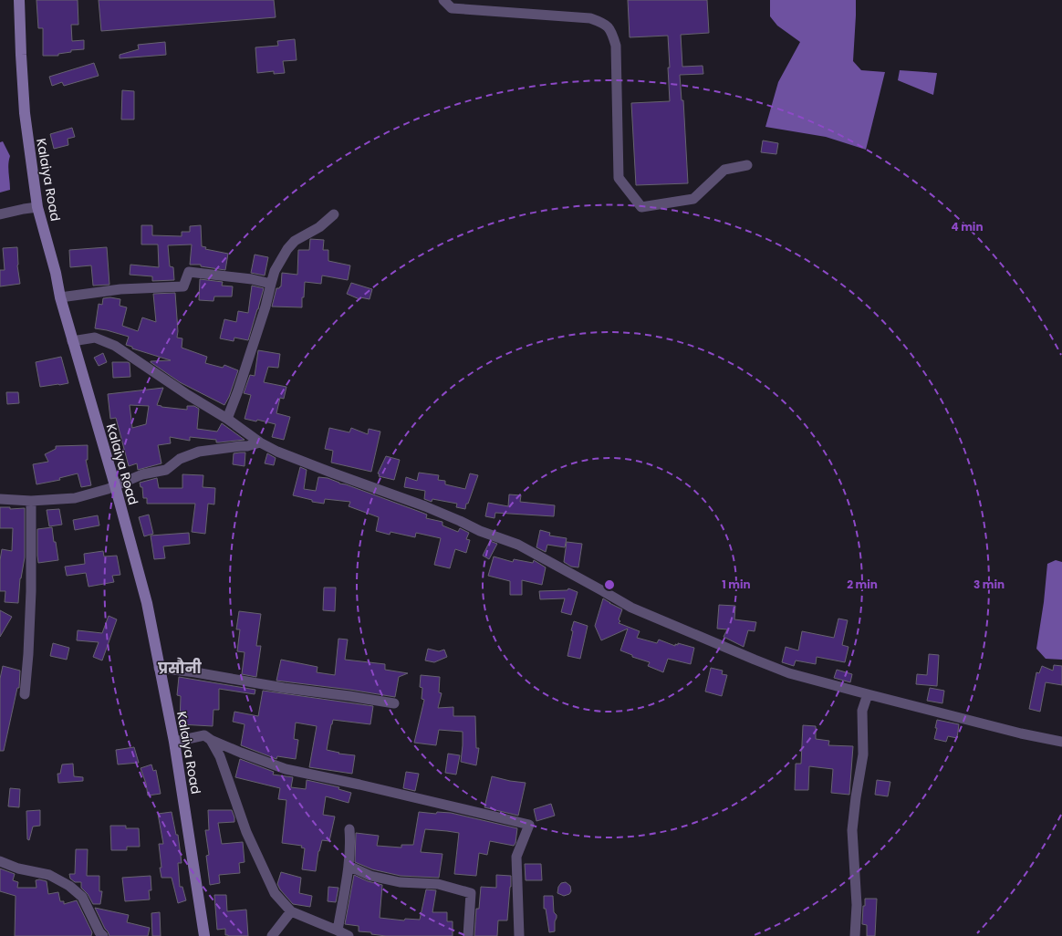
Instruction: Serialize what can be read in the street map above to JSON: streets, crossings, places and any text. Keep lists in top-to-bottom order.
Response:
{
  "streets": {
    "main road": ["Kalaiya Road"]
  },
  "districts": ["प्रसौनी"],
  "rings": [
    "4 min",
    "1 min",
    "2 min",
    "3 min"
  ]
}
